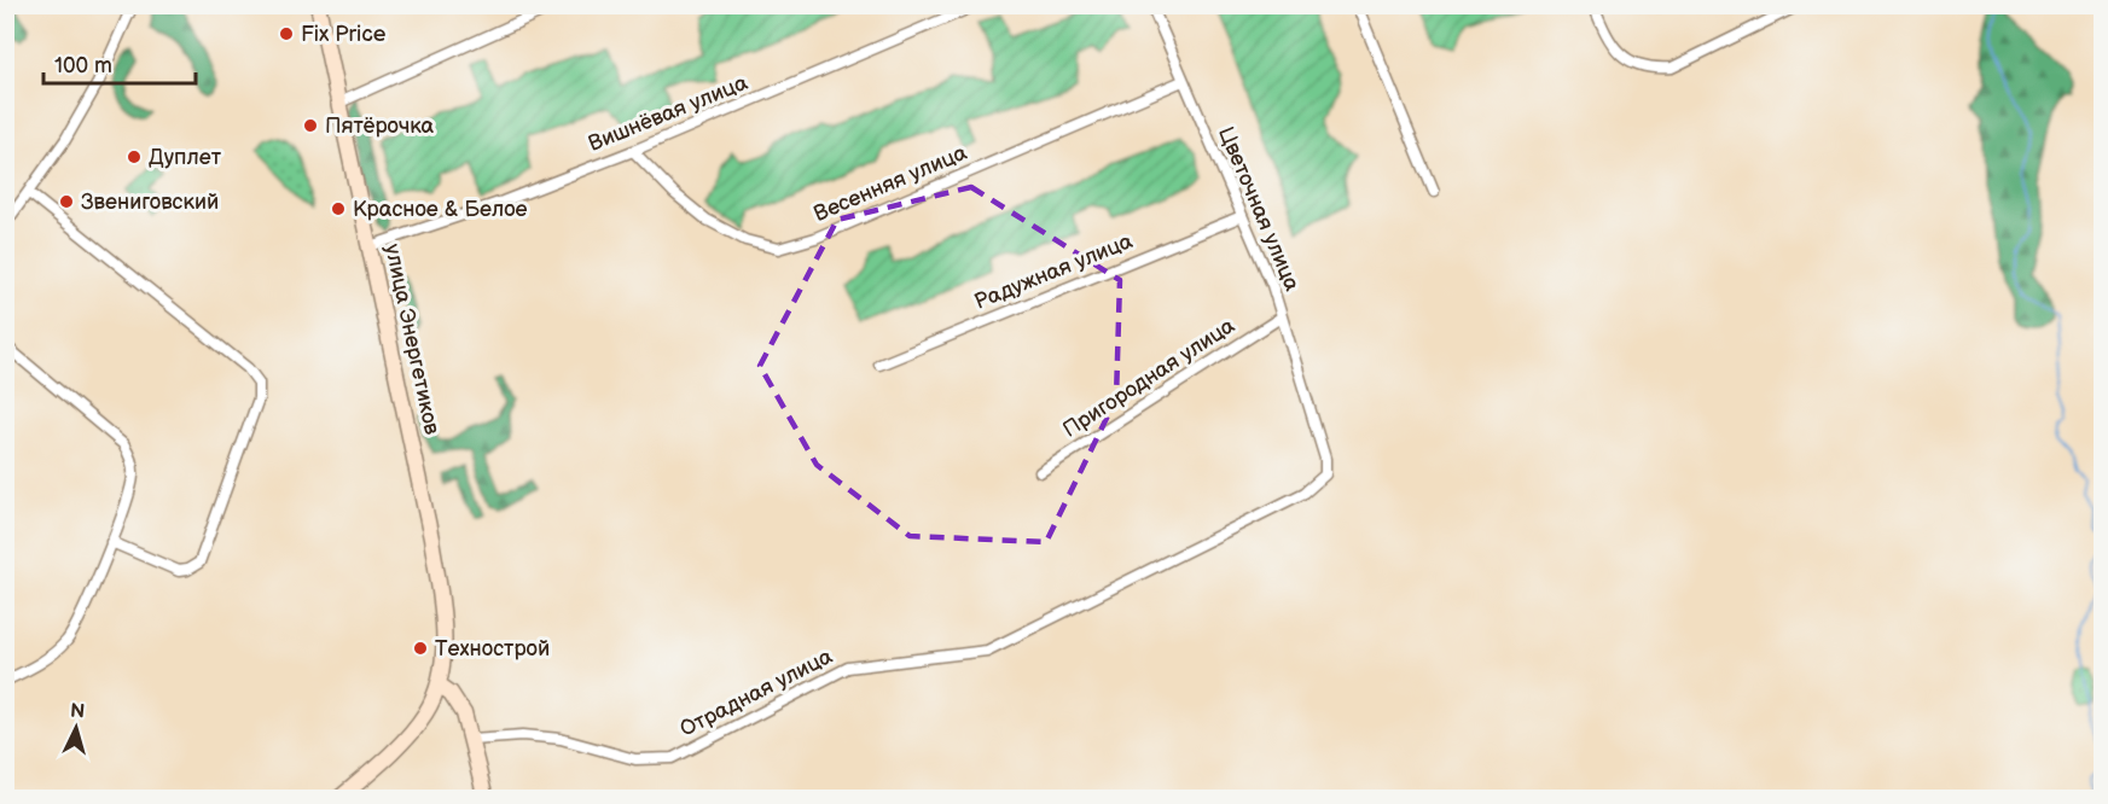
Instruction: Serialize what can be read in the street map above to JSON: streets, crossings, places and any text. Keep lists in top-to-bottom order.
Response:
{
  "streets": {
    "street": [
      "Вишнёвая улица",
      "Весенняя улица",
      "Цветочная улица",
      "Радужная улица",
      "улица Энергетиков",
      "Пригородная улица",
      "Отрадная улица"
    ]
  },
  "crossings": [
    ["Вишнёвая улица", "Весенняя улица"],
    ["Вишнёвая улица", "улица Энергетиков"],
    ["Весенняя улица", "Цветочная улица"],
    ["Цветочная улица", "Радужная улица"],
    ["Цветочная улица", "Пригородная улица"],
    ["Цветочная улица", "Отрадная улица"]
  ],
  "places": [
    "Fix Price",
    "Пятёрочка",
    "Дуплет",
    "Звениговский",
    "Красное & Белое",
    "Технострой"
  ],
  "scale_bar": "100 m",
  "north": "top"
}
